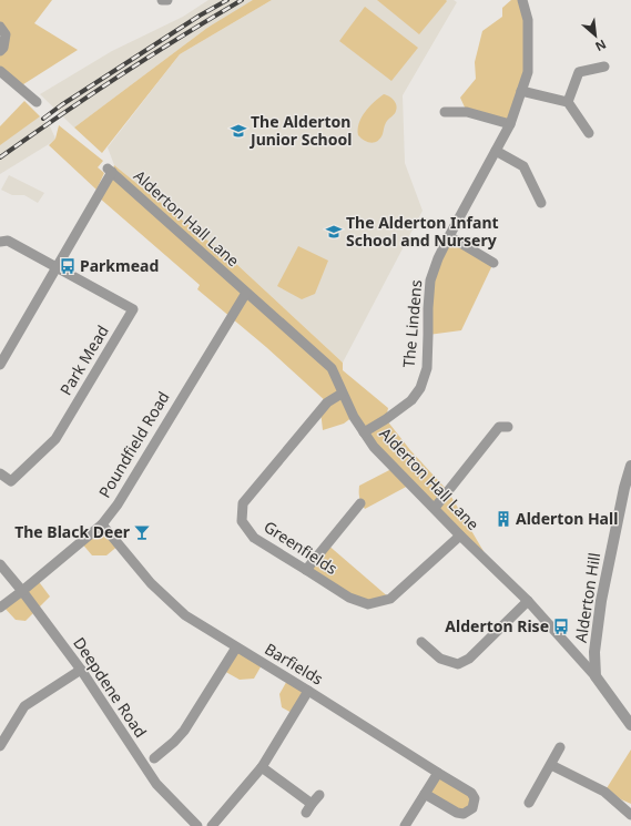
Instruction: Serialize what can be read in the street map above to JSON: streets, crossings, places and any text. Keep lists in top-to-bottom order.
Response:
{
  "streets": {
    "street": [
      "Alderton Hall Lane",
      "The Lindens",
      "Park Mead",
      "Poundfield Road",
      "Greenfields",
      "Alderton Hill",
      "Barfields",
      "Deepdene Road"
    ]
  },
  "crossings": [
    ["Alderton Hall Lane", "The Lindens"],
    ["Alderton Hall Lane", "Park Mead"],
    ["Alderton Hall Lane", "Poundfield Road"],
    ["Alderton Hall Lane", "Greenfields"],
    ["Alderton Hall Lane", "Alderton Hill"],
    ["Poundfield Road", "Barfields"],
    ["Poundfield Road", "Deepdene Road"]
  ],
  "places": {
    "school or university": ["The Alderton Junior School", "The Alderton Infant School and Nursery"],
    "bus stop": ["Parkmead", "Alderton Rise"],
    "building": ["Alderton Hall"],
    "bar": ["The Black Deer"]
  },
  "north": "bottom right"
}
